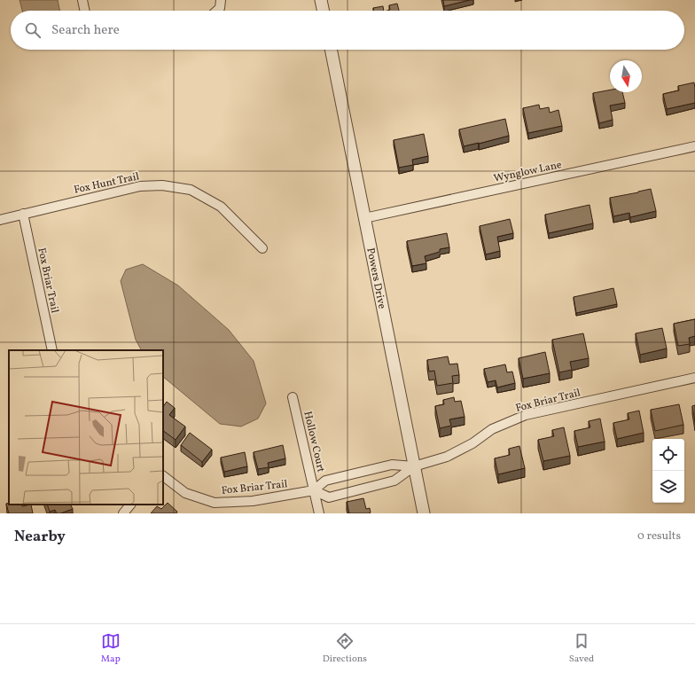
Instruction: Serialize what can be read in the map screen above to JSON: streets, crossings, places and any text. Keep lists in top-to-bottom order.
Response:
{
  "streets": {
    "street": [
      "Wynglow Lane",
      "Fox Hunt Trail",
      "Powers Drive",
      "Fox Briar Trail",
      "Hollow Court"
    ]
  },
  "crossings": [
    ["Wynglow Lane", "Powers Drive"],
    ["Fox Hunt Trail", "Fox Briar Trail"],
    ["Powers Drive", "Fox Briar Trail"],
    ["Fox Briar Trail", "Hollow Court"]
  ],
  "north": "bottom",
  "page": {
    "search": "Search here",
    "heading": ["Nearby", "0 results"],
    "nav": ["Map", "Directions", "Saved"]
  }
}
